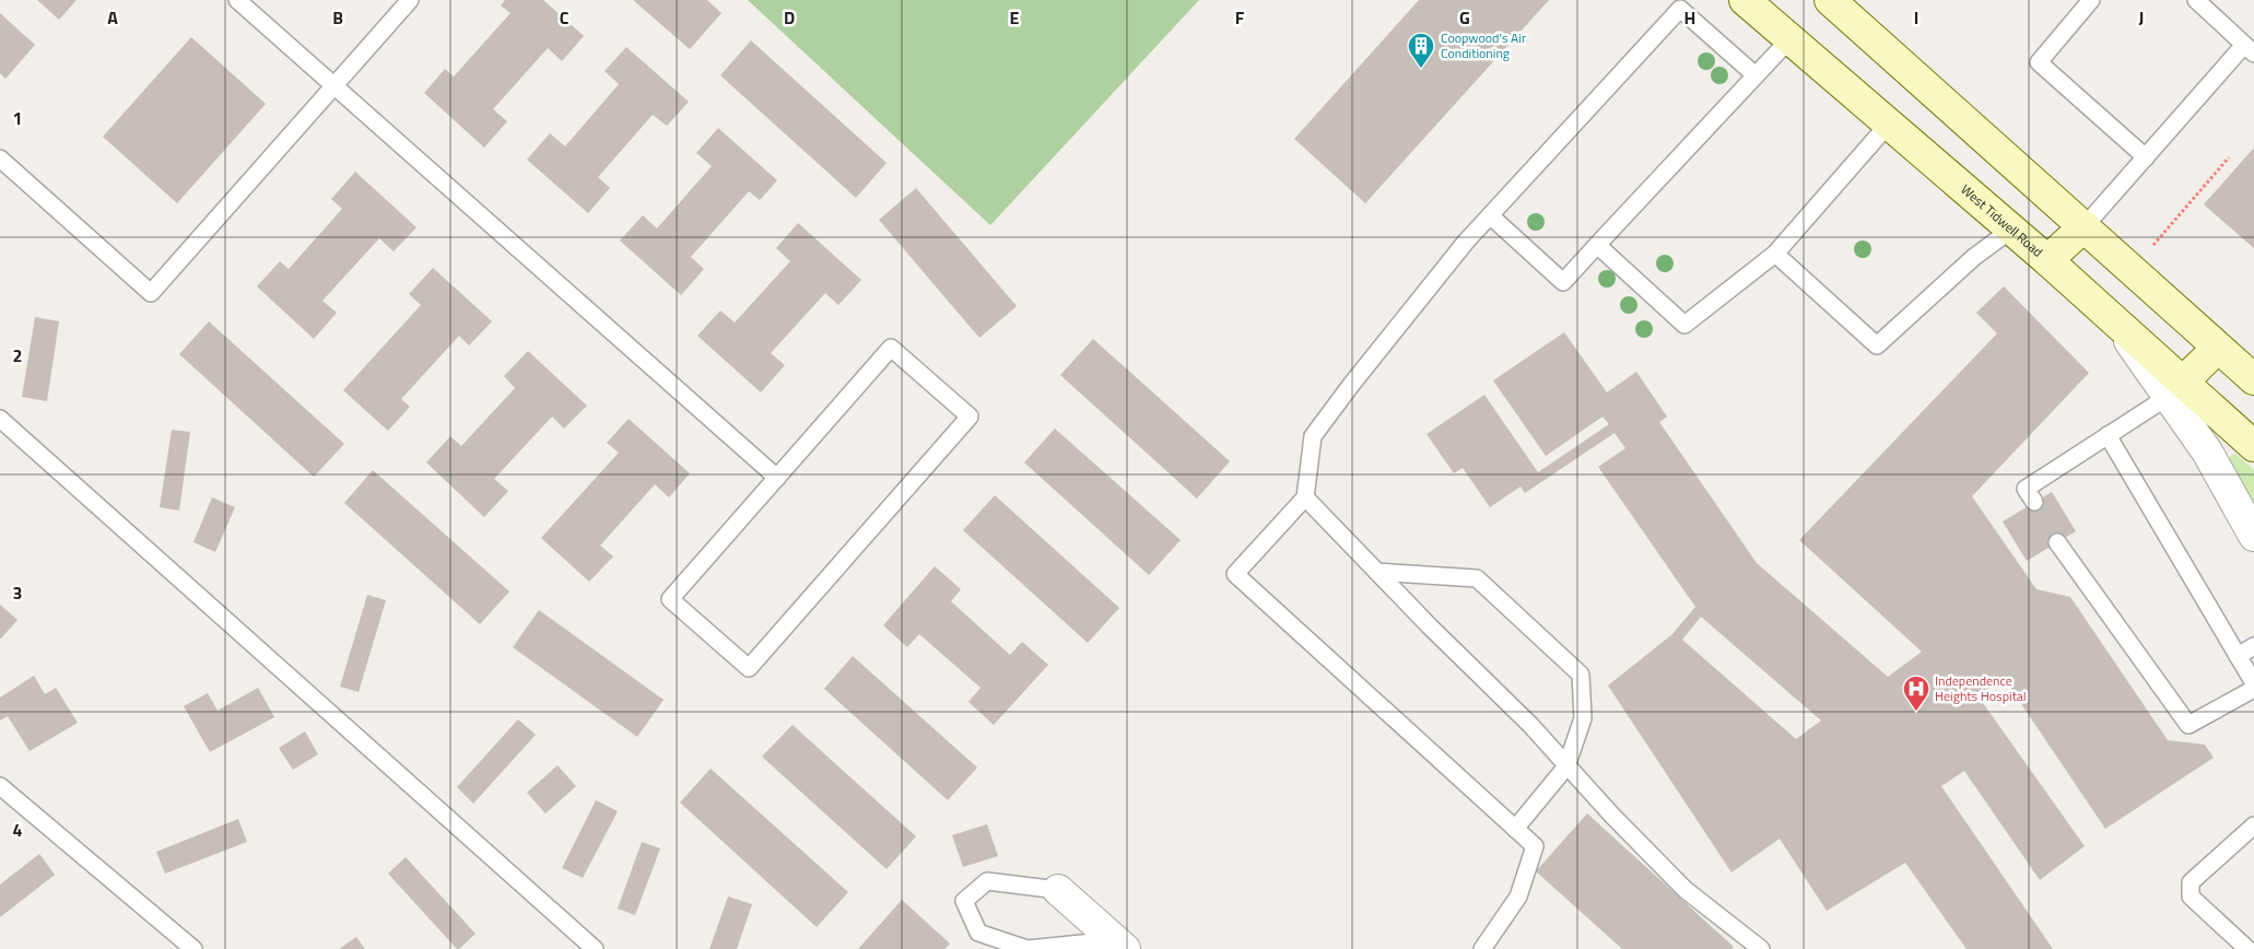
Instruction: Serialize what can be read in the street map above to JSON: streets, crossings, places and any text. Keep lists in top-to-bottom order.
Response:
{
  "streets": {
    "main road": ["West Tidwell Road"]
  },
  "places": {
    "building": ["Coopwood's Air Conditioning"],
    "hospital": ["Independence Heights Hospital"]
  },
  "grid": {
    "columns": [
      "A",
      "B",
      "C",
      "D",
      "E",
      "F",
      "G",
      "H",
      "I",
      "J"
    ],
    "rows": [
      "1",
      "2",
      "3",
      "4"
    ]
  }
}
